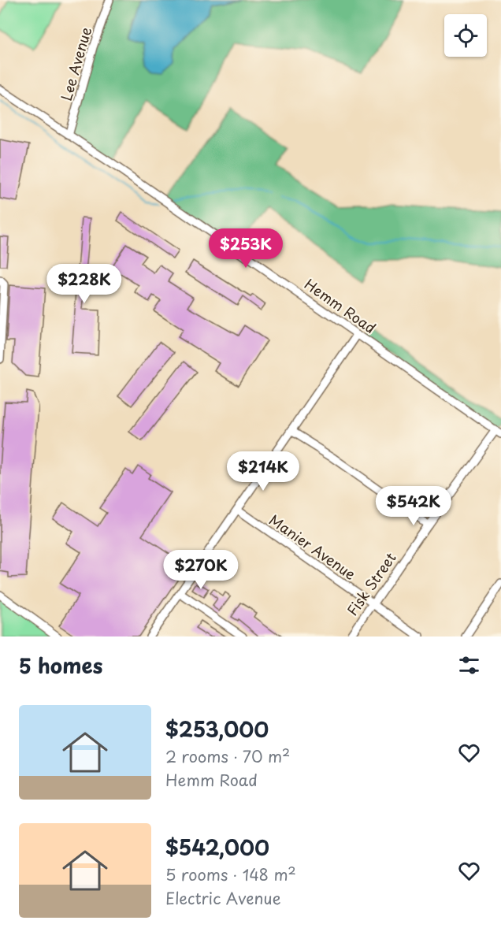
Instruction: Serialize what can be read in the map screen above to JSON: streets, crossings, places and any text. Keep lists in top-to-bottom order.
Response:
{
  "streets": {
    "street": [
      "Lee Avenue",
      "Hemm Road",
      "Manier Avenue",
      "Fisk Street"
    ]
  },
  "crossings": [
    ["Lee Avenue", "Hemm Road"],
    ["Hemm Road", "Fisk Street"],
    ["Manier Avenue", "Fisk Street"]
  ],
  "page": {
    "price": [
      "$253K",
      "$228K",
      "$214K",
      "$542K",
      "$270K"
    ],
    "heading": "5 homes",
    "list": [
      {
        "name": "$253,000",
        "note": "2 rooms · 70 m² · Hemm Road"
      },
      {
        "name": "$542,000",
        "note": "5 rooms · 148 m² · Electric Avenue"
      }
    ]
  }
}
